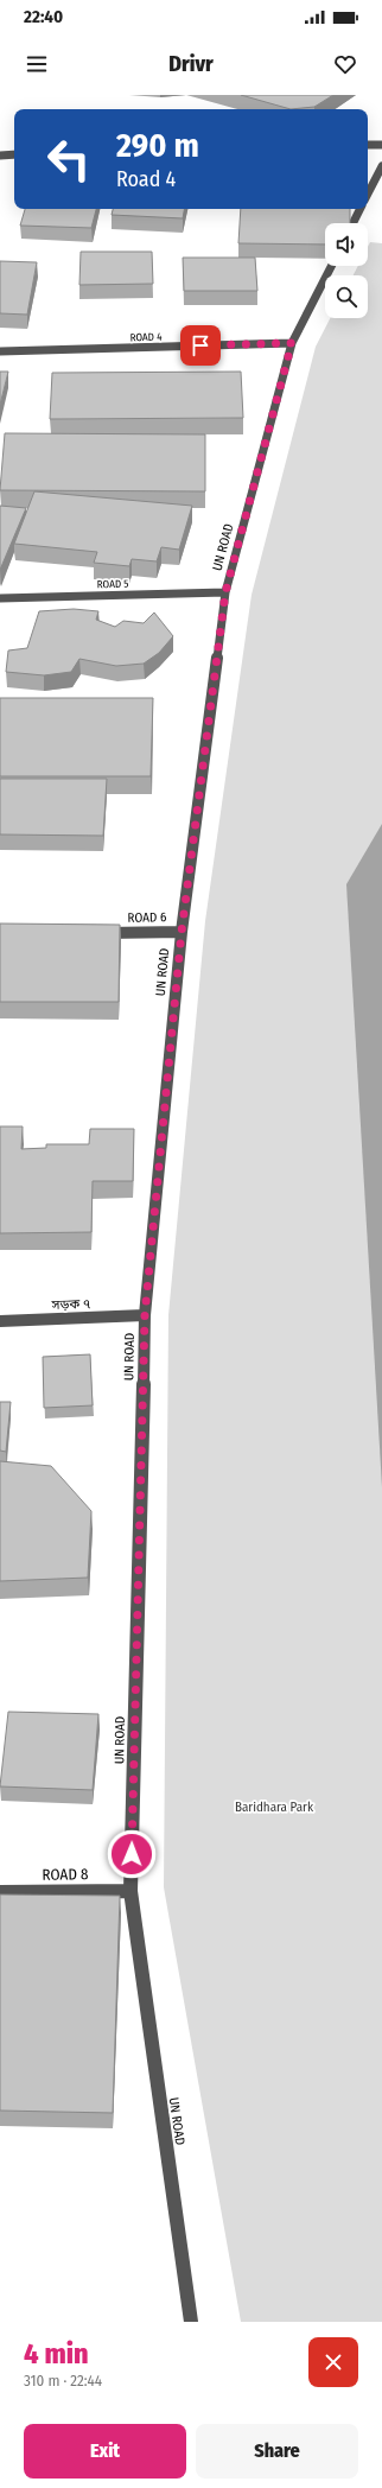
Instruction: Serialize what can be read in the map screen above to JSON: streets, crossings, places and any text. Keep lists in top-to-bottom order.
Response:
{
  "streets": {
    "street": [
      "ROAD 4",
      "UN ROAD",
      "ROAD 5",
      "ROAD 6",
      "সড়ক ৭",
      "ROAD 8"
    ]
  },
  "crossings": [
    ["ROAD 4", "UN ROAD"],
    ["UN ROAD", "ROAD 5"],
    ["UN ROAD", "ROAD 6"],
    ["UN ROAD", "সড়ক ৭"],
    ["UN ROAD", "ROAD 8"]
  ],
  "parks": ["Baridhara Park"],
  "page": {
    "status": "22:40",
    "header": "Drivr",
    "turn": ["290 m", "Road 4"],
    "heading": ["4 min", "310 m · 22:44"],
    "buttons": ["Exit", "Share"]
  }
}
